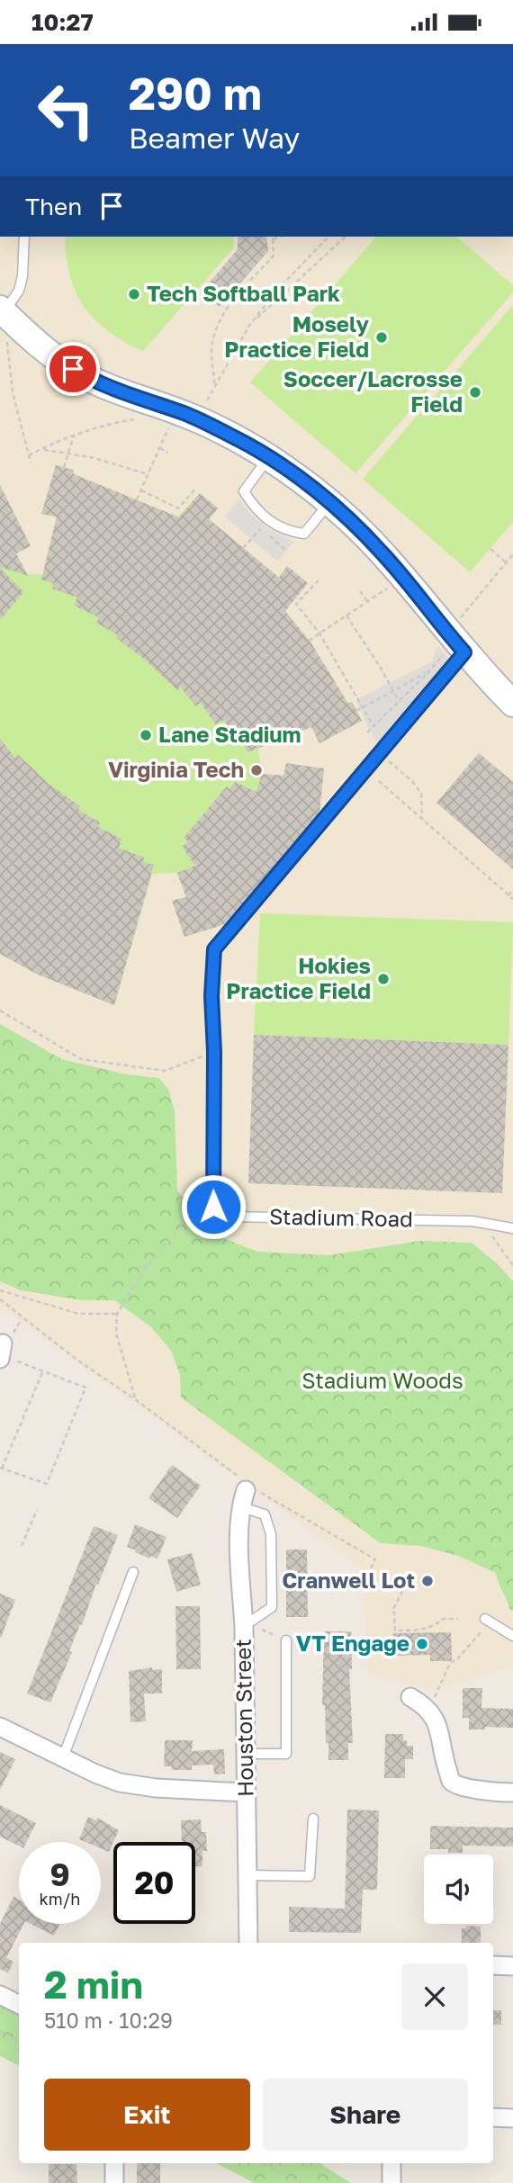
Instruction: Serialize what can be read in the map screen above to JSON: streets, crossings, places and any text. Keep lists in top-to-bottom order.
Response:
{
  "streets": {
    "street": ["Houston Street"],
    "lane": ["Stadium Road"]
  },
  "parks": ["Stadium Woods"],
  "places": [
    "Tech Softball Park",
    "Mosely Practice Field",
    "Soccer/Lacrosse Field",
    "Lane Stadium",
    "Virginia Tech",
    "Hokies Practice Field",
    "Cranwell Lot",
    "VT Engage"
  ],
  "page": {
    "status": "10:27",
    "turn": ["290 m", "Beamer Way"],
    "then": "Then",
    "speed": "9 km/h",
    "limit": "20",
    "heading": ["2 min", "510 m · 10:29"],
    "buttons": ["Exit", "Share"]
  }
}
